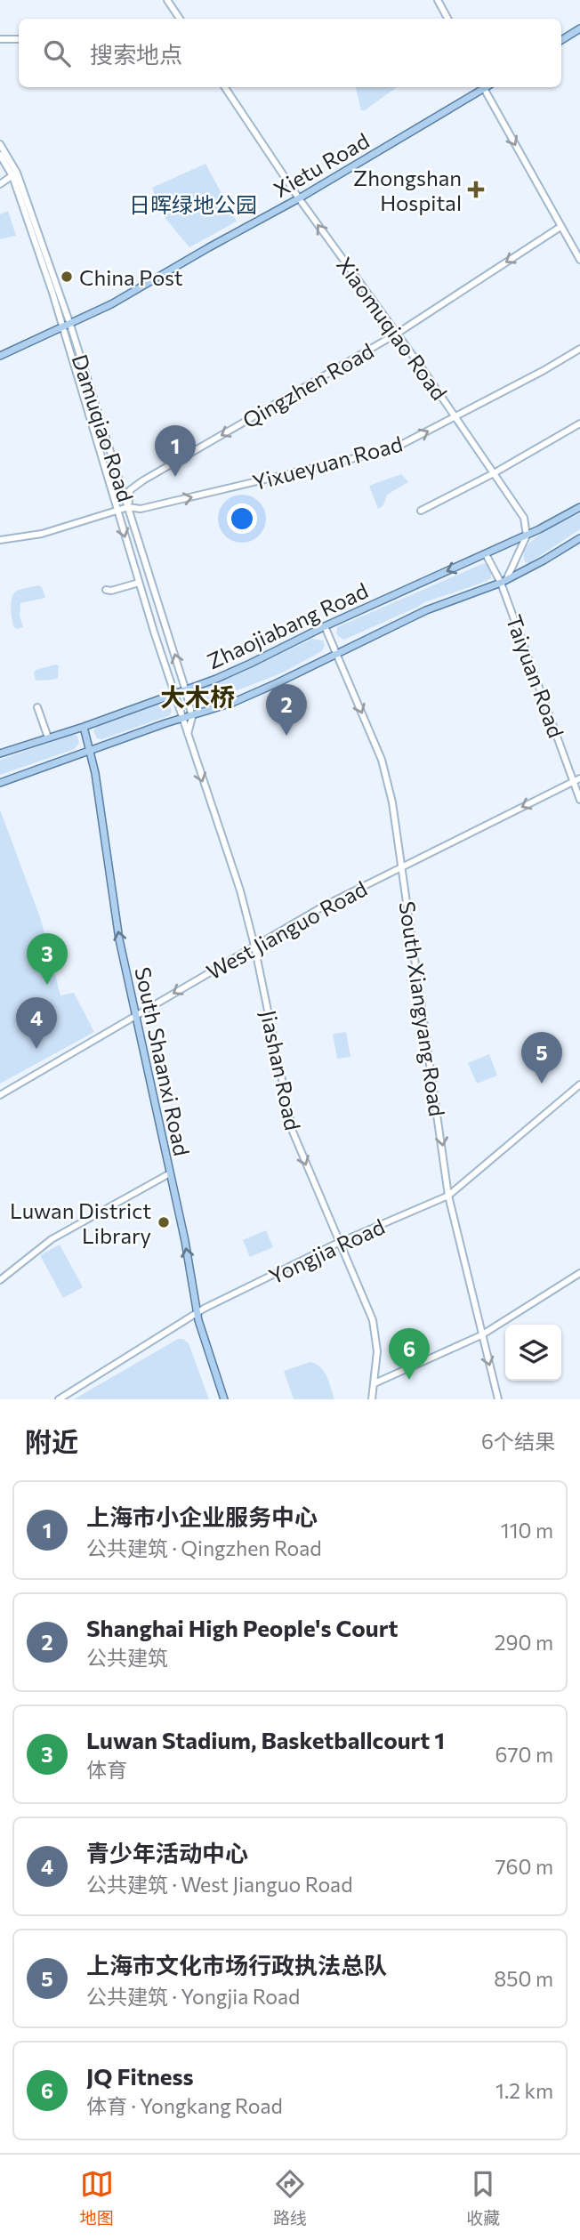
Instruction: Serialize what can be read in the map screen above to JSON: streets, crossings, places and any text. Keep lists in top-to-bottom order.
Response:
{
  "streets": {
    "main road": ["Xietu Road", "Zhaojiabang Road", "South Shaanxi Road"],
    "street": [
      "Xiaomuqiao Road",
      "Qingzhen Road",
      "Damuqiao Road",
      "Yixueyuan Road",
      "Taiyuan Road",
      "West Jianguo Road",
      "South Xiangyang Road",
      "Jiashan Road",
      "Yongjia Road"
    ]
  },
  "crossings": [
    ["Xietu Road", "Xiaomuqiao Road"],
    ["Xietu Road", "Damuqiao Road"],
    ["Xiaomuqiao Road", "Qingzhen Road"],
    ["Xiaomuqiao Road", "Yixueyuan Road"],
    ["Xiaomuqiao Road", "Zhaojiabang Road"],
    ["Qingzhen Road", "Damuqiao Road"],
    ["Qingzhen Road", "Yixueyuan Road"],
    ["Damuqiao Road", "Yixueyuan Road"],
    ["Damuqiao Road", "Zhaojiabang Road"],
    ["Damuqiao Road", "Jiashan Road"],
    ["Zhaojiabang Road", "Taiyuan Road"],
    ["Zhaojiabang Road", "South Xiangyang Road"],
    ["Zhaojiabang Road", "South Shaanxi Road"],
    ["Zhaojiabang Road", "Jiashan Road"],
    ["Taiyuan Road", "West Jianguo Road"],
    ["West Jianguo Road", "South Xiangyang Road"],
    ["West Jianguo Road", "South Shaanxi Road"],
    ["West Jianguo Road", "Jiashan Road"],
    ["South Xiangyang Road", "Yongjia Road"],
    ["South Shaanxi Road", "Yongjia Road"],
    ["Jiashan Road", "Yongjia Road"]
  ],
  "one_way": [
    "Qingzhen Road",
    "Yixueyuan Road",
    "West Jianguo Road",
    "South Xiangyang Road",
    "South Shaanxi Road",
    "Jiashan Road"
  ],
  "districts": ["大木桥"],
  "parks": ["日晖绿地公园"],
  "places": {
    "health": ["Zhongshan Hospital"],
    "other": ["China Post", "Luwan District Library"]
  },
  "page": {
    "search": "搜索地点",
    "pins": [
      "1",
      "2",
      "3",
      "4",
      "5",
      "6"
    ],
    "heading": ["附近", "6个结果"],
    "list": [
      {
        "mark": "1",
        "name": "上海市小企业服务中心",
        "note": "公共建筑 · Qingzhen Road",
        "value": "110 m"
      },
      {
        "mark": "2",
        "name": "Shanghai High People's Court",
        "note": "公共建筑",
        "value": "290 m"
      },
      {
        "mark": "3",
        "name": "Luwan Stadium, Basketballcourt 1",
        "note": "体育",
        "value": "670 m"
      },
      {
        "mark": "4",
        "name": "青少年活动中心",
        "note": "公共建筑 · West Jianguo Road",
        "value": "760 m"
      },
      {
        "mark": "5",
        "name": "上海市文化市场行政执法总队",
        "note": "公共建筑 · Yongjia Road",
        "value": "850 m"
      },
      {
        "mark": "6",
        "name": "JQ Fitness",
        "note": "体育 · Yongkang Road",
        "value": "1.2 km"
      }
    ],
    "nav": ["地图", "路线", "收藏"]
  }
}
